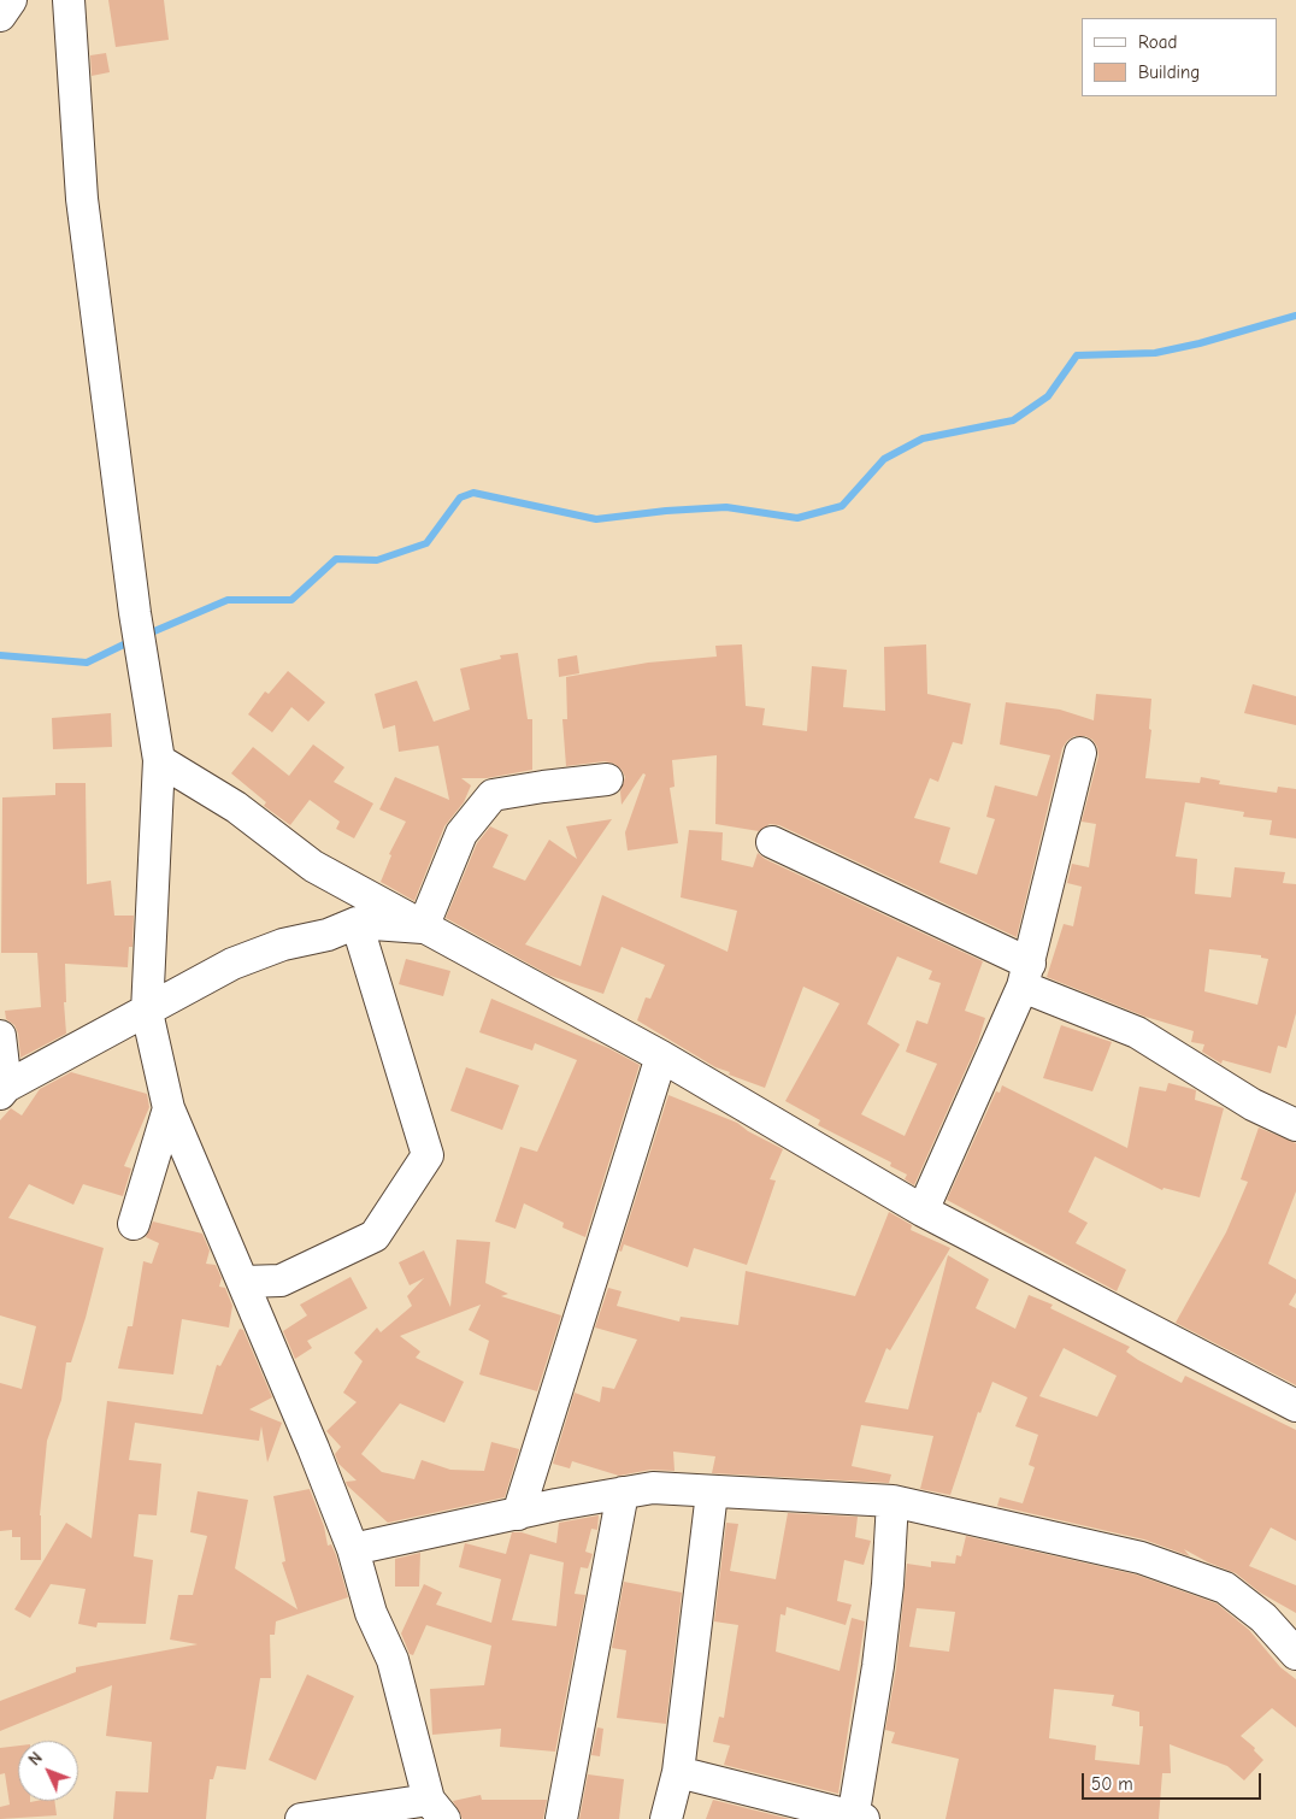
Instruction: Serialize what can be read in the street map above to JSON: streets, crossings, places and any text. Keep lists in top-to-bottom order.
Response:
{
  "legend": ["Road", "Building"],
  "scale_bar": "50 m",
  "north": "top left"
}
